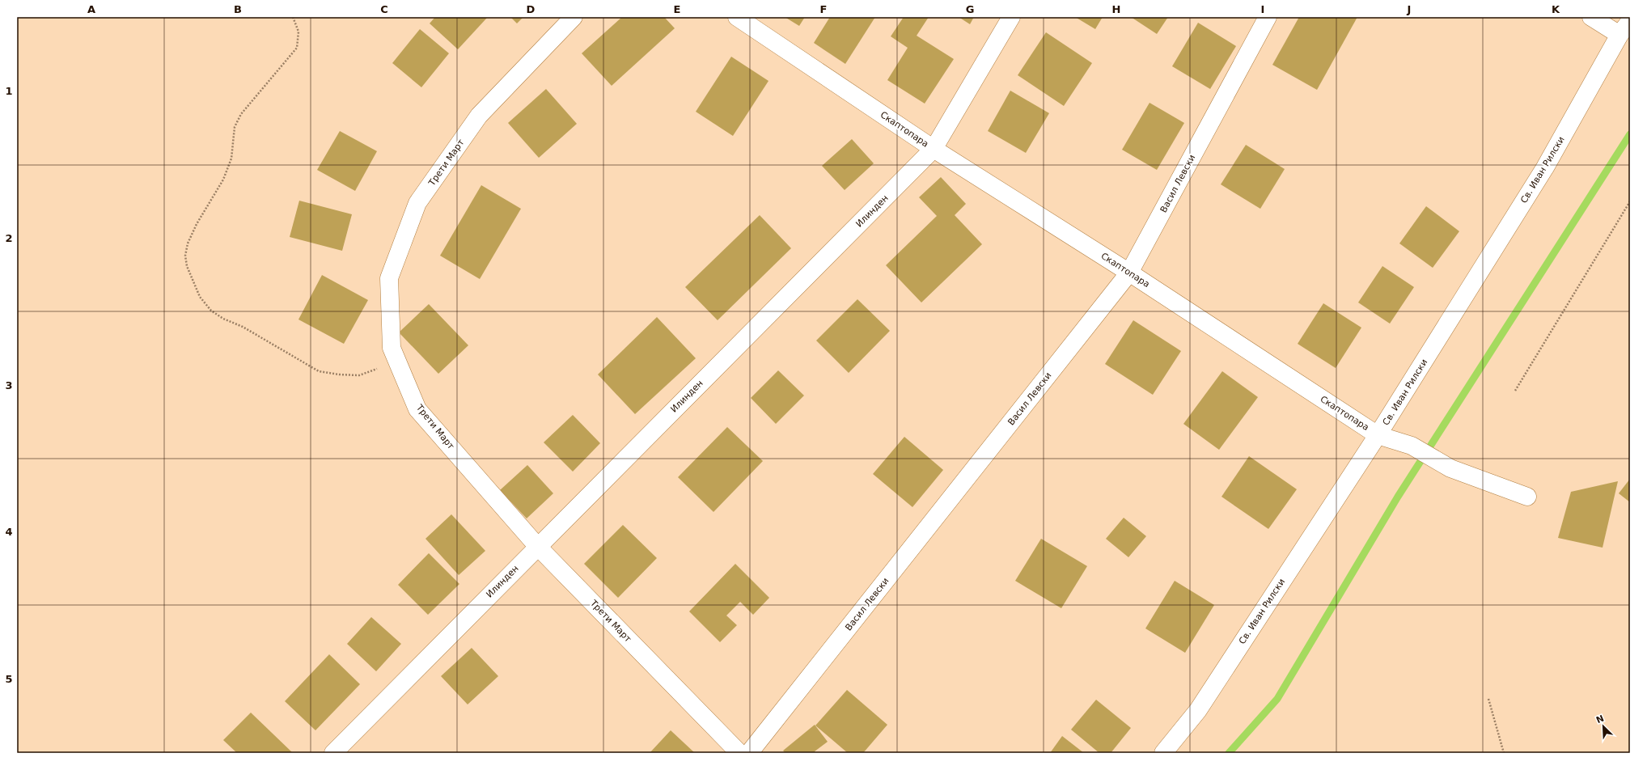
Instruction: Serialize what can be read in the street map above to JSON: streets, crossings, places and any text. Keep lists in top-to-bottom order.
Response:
{
  "streets": {
    "street": [
      "Скаптопара",
      "Трети Март",
      "Св. Иван Рилски",
      "Васил Левски",
      "Илинден"
    ]
  },
  "crossings": [
    ["Скаптопара", "Св. Иван Рилски"],
    ["Скаптопара", "Васил Левски"],
    ["Скаптопара", "Илинден"],
    ["Трети Март", "Илинден"]
  ],
  "north": "top left",
  "grid": {
    "columns": [
      "A",
      "B",
      "C",
      "D",
      "E",
      "F",
      "G",
      "H",
      "I",
      "J",
      "K"
    ],
    "rows": [
      "1",
      "2",
      "3",
      "4",
      "5"
    ]
  }
}
